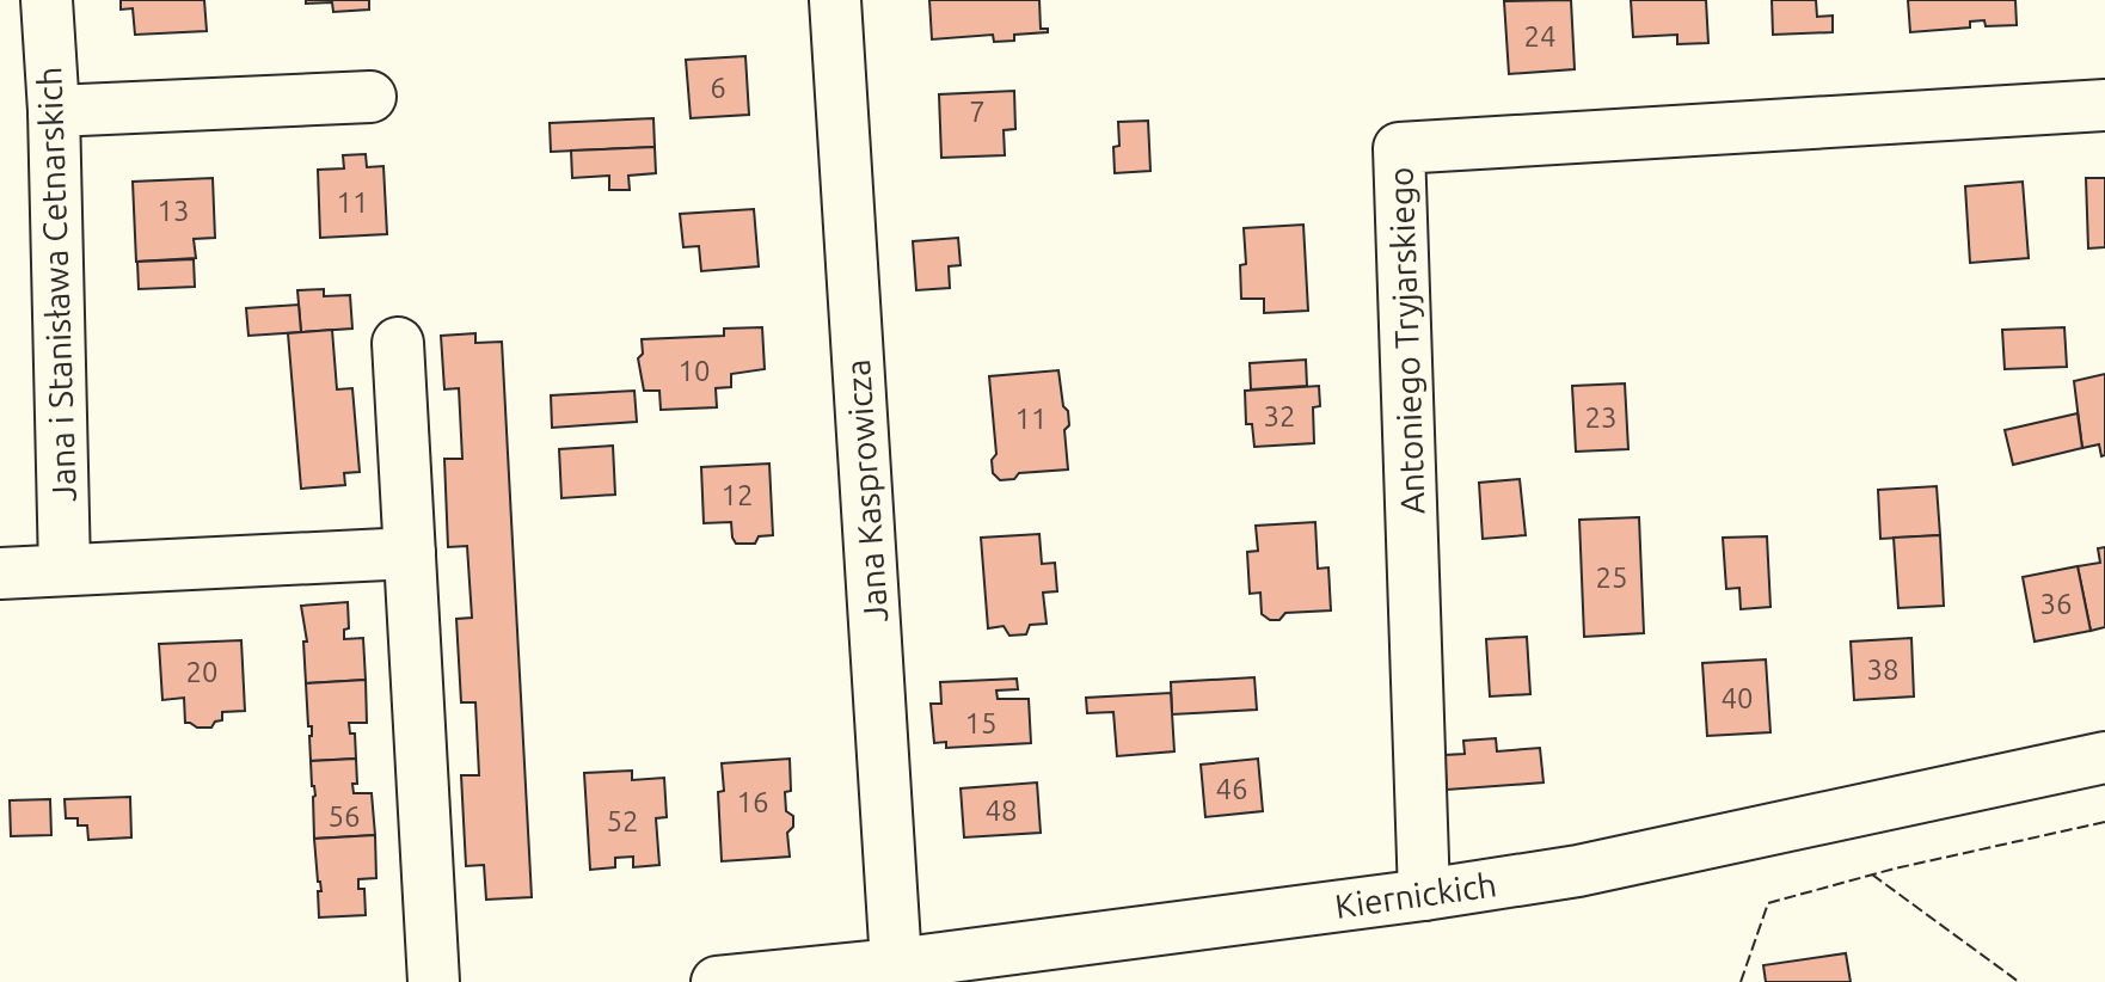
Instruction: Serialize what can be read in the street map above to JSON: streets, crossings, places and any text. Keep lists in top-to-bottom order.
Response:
{
  "streets": {
    "street": [
      "Jana i Stanisława Cetnarskich",
      "Antoniego Tryjarskiego",
      "Jana Kasprowicza",
      "Kiernickich"
    ]
  },
  "crossings": [
    ["Antoniego Tryjarskiego", "Kiernickich"],
    ["Jana Kasprowicza", "Kiernickich"]
  ],
  "house_numbers": [
    "24",
    "6",
    "7",
    "11",
    "13",
    "10",
    "32",
    "23",
    "11",
    "12",
    "25",
    "36",
    "38",
    "20",
    "40",
    "15",
    "46",
    "16",
    "48",
    "56",
    "52"
  ]
}
